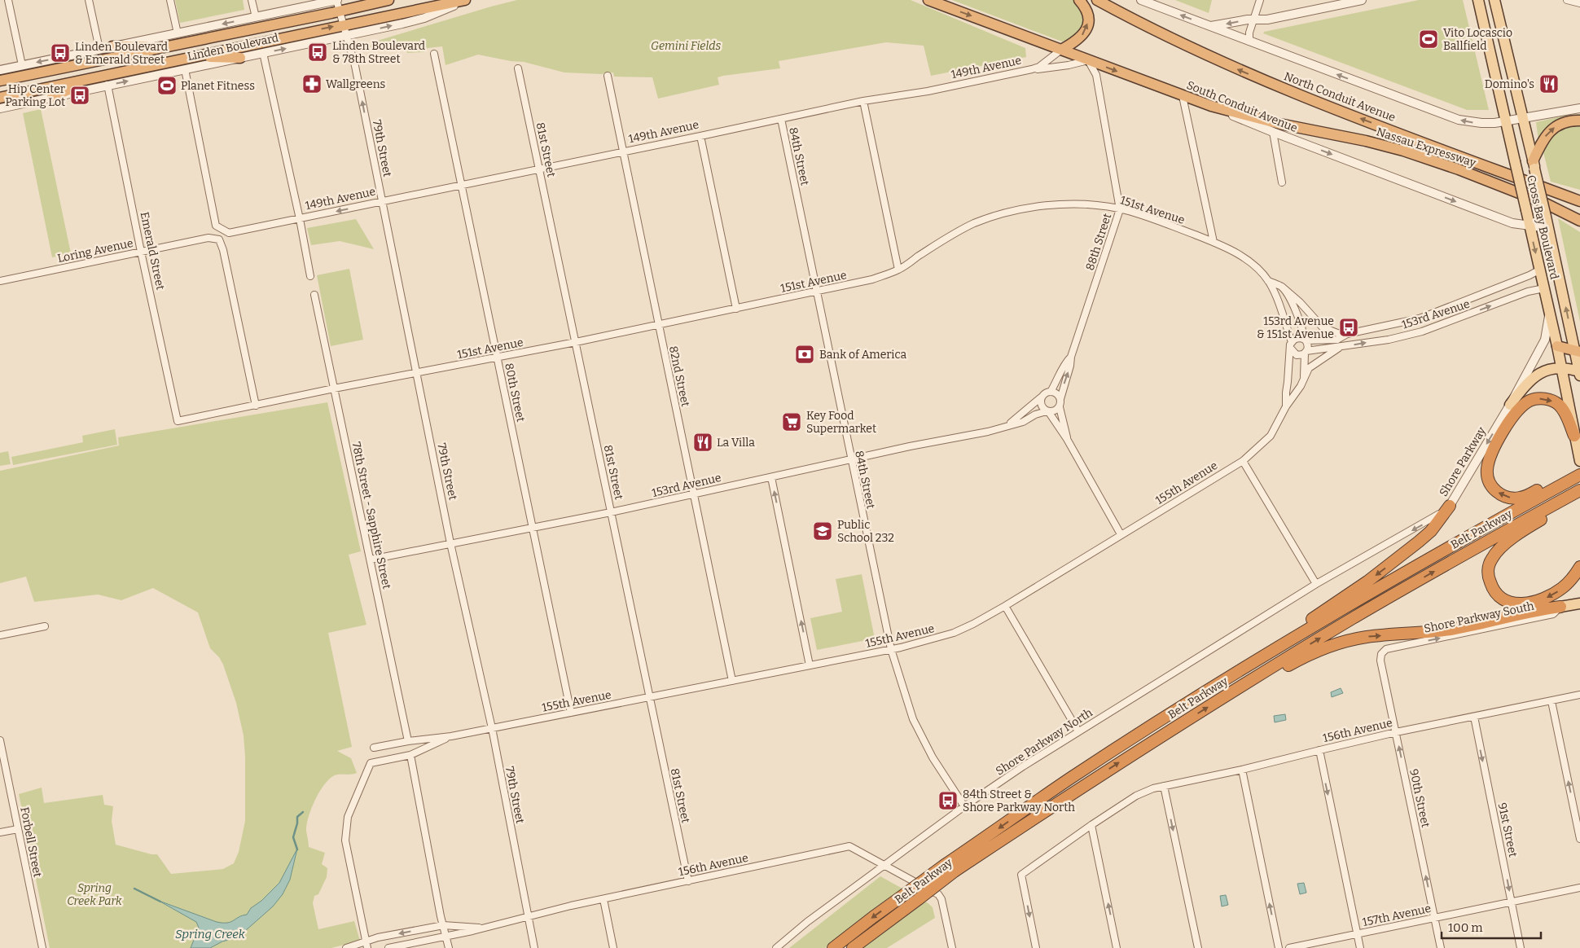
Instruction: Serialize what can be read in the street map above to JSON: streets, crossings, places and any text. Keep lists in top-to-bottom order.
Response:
{
  "streets": {
    "highway": [
      "Linden Boulevard",
      "North Conduit Avenue",
      "South Conduit Avenue",
      "Nassau Expressway",
      "Belt Parkway"
    ],
    "main road": ["Cross Bay Boulevard", "Shore Parkway South"],
    "street": [
      "149th Avenue",
      "79th Street",
      "81st Street",
      "84th Street",
      "151st Avenue",
      "88th Street",
      "Loring Avenue",
      "Emerald Street",
      "153rd Avenue",
      "82nd Street",
      "80th Street",
      "Shore Parkway",
      "155th Avenue",
      "78th Street - Sapphire Street",
      "156th Avenue",
      "Shore Parkway North",
      "90th Street",
      "91st Street",
      "Forbell Street",
      "157th Avenue"
    ]
  },
  "crossings": [
    ["Linden Boulevard", "79th Street"],
    ["Linden Boulevard", "Emerald Street"],
    ["149th Avenue", "South Conduit Avenue"],
    ["149th Avenue", "79th Street"],
    ["149th Avenue", "81st Street"],
    ["149th Avenue", "84th Street"],
    ["149th Avenue", "88th Street"],
    ["149th Avenue", "82nd Street"],
    ["149th Avenue", "80th Street"],
    ["North Conduit Avenue", "Cross Bay Boulevard"],
    ["South Conduit Avenue", "Nassau Expressway"],
    ["South Conduit Avenue", "Cross Bay Boulevard"],
    ["South Conduit Avenue", "88th Street"],
    ["79th Street", "151st Avenue"],
    ["79th Street", "153rd Avenue"],
    ["79th Street", "155th Avenue"],
    ["79th Street", "156th Avenue"],
    ["81st Street", "151st Avenue"],
    ["81st Street", "153rd Avenue"],
    ["81st Street", "155th Avenue"],
    ["81st Street", "156th Avenue"],
    ["84th Street", "151st Avenue"],
    ["84th Street", "153rd Avenue"],
    ["84th Street", "155th Avenue"],
    ["84th Street", "Shore Parkway North"],
    ["151st Avenue", "88th Street"],
    ["151st Avenue", "Loring Avenue"],
    ["151st Avenue", "Emerald Street"],
    ["151st Avenue", "153rd Avenue"],
    ["151st Avenue", "82nd Street"],
    ["151st Avenue", "80th Street"],
    ["151st Avenue", "155th Avenue"],
    ["151st Avenue", "78th Street - Sapphire Street"],
    ["Cross Bay Boulevard", "153rd Avenue"],
    ["Cross Bay Boulevard", "Shore Parkway"],
    ["88th Street", "153rd Avenue"],
    ["Loring Avenue", "Emerald Street"],
    ["153rd Avenue", "82nd Street"],
    ["153rd Avenue", "80th Street"],
    ["153rd Avenue", "155th Avenue"],
    ["153rd Avenue", "78th Street - Sapphire Street"],
    ["82nd Street", "155th Avenue"],
    ["80th Street", "155th Avenue"],
    ["Shore Parkway", "Shore Parkway North"],
    ["155th Avenue", "78th Street - Sapphire Street"],
    ["155th Avenue", "156th Avenue"],
    ["Shore Parkway South", "90th Street"],
    ["156th Avenue", "Shore Parkway North"],
    ["156th Avenue", "90th Street"],
    ["156th Avenue", "91st Street"],
    ["90th Street", "157th Avenue"],
    ["91st Street", "157th Avenue"]
  ],
  "one_way": [
    "North Conduit Avenue",
    "South Conduit Avenue",
    "Shore Parkway",
    "Shore Parkway South",
    "90th Street",
    "91st Street"
  ],
  "water": ["Spring Creek"],
  "parks": ["Gemini Fields", "Spring Creek Park"],
  "places": {
    "sports": ["Vito Locascio Ballfield", "Planet Fitness"],
    "bus stop": [
      "Linden Boulevard & 78th Street",
      "Linden Boulevard & Emerald Street",
      "Hip Center Parking Lot",
      "153rd Avenue & 151st Avenue",
      "84th Street & Shore Parkway North"
    ],
    "pharmacy": ["Wallgreens"],
    "restaurant": ["Domino's", "La Villa"],
    "bank": ["Bank of America"],
    "supermarket": ["Key Food Supermarket"],
    "school or university": ["Public School 232"]
  },
  "scale_bar": "100 m"
}
